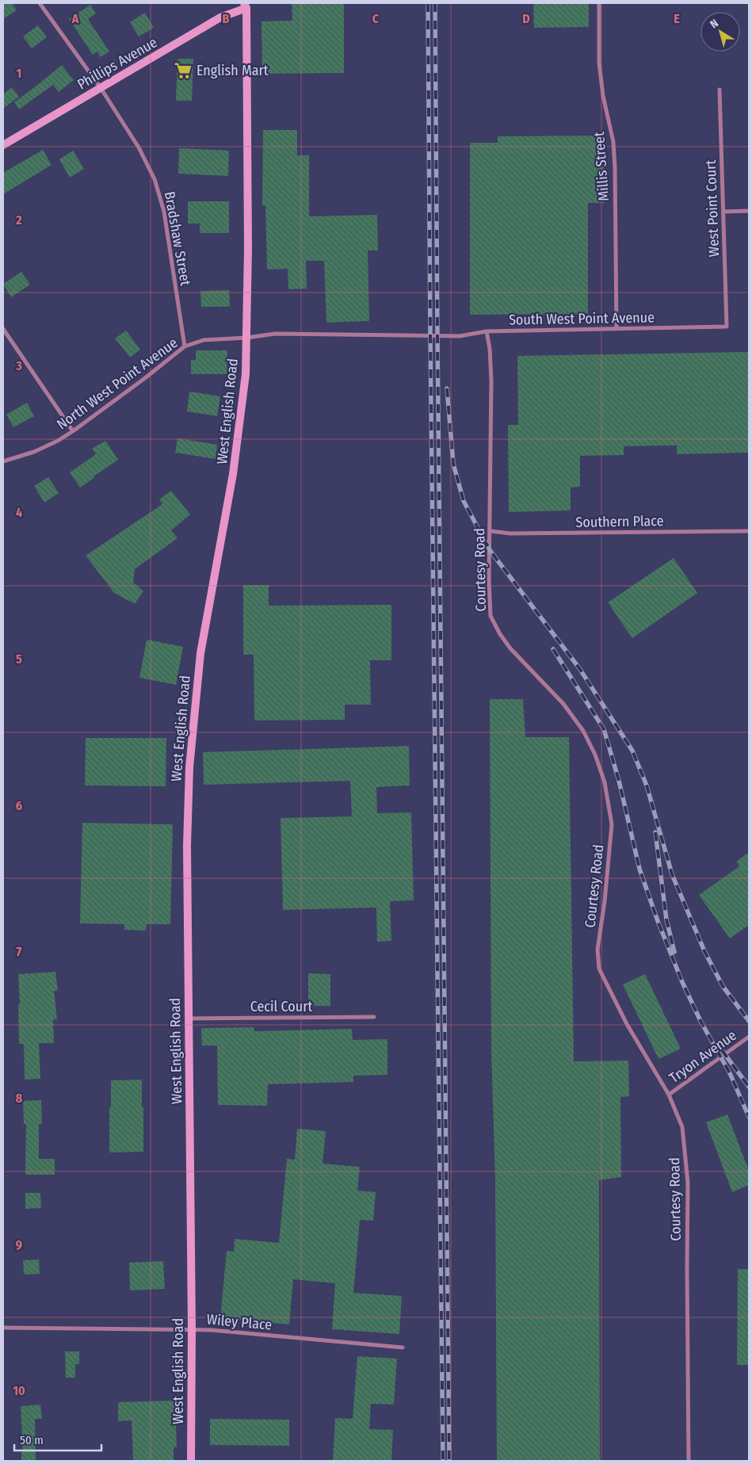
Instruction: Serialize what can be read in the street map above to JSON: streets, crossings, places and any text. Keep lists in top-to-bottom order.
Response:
{
  "streets": {
    "main road": ["Phillips Avenue", "West English Road"],
    "street": [
      "Millis Street",
      "West Point Court",
      "Bradshaw Street",
      "South West Point Avenue",
      "North West Point Avenue",
      "Southern Place",
      "Courtesy Road",
      "Cecil Court",
      "Tryon Avenue",
      "Wiley Place"
    ]
  },
  "crossings": [
    ["Phillips Avenue", "Bradshaw Street"],
    ["Phillips Avenue", "West English Road"],
    ["Millis Street", "South West Point Avenue"],
    ["West Point Court", "South West Point Avenue"],
    ["Bradshaw Street", "North West Point Avenue"],
    ["South West Point Avenue", "North West Point Avenue"],
    ["South West Point Avenue", "Courtesy Road"],
    ["North West Point Avenue", "West English Road"],
    ["West English Road", "Cecil Court"],
    ["West English Road", "Wiley Place"],
    ["Southern Place", "Courtesy Road"],
    ["Courtesy Road", "Tryon Avenue"]
  ],
  "places": {
    "supermarket": ["English Mart"]
  },
  "scale_bar": "50 m",
  "north": "top left",
  "grid": {
    "columns": [
      "A",
      "B",
      "C",
      "D",
      "E"
    ],
    "rows": [
      "1",
      "2",
      "3",
      "4",
      "5",
      "6",
      "7",
      "8",
      "9",
      "10"
    ]
  }
}
